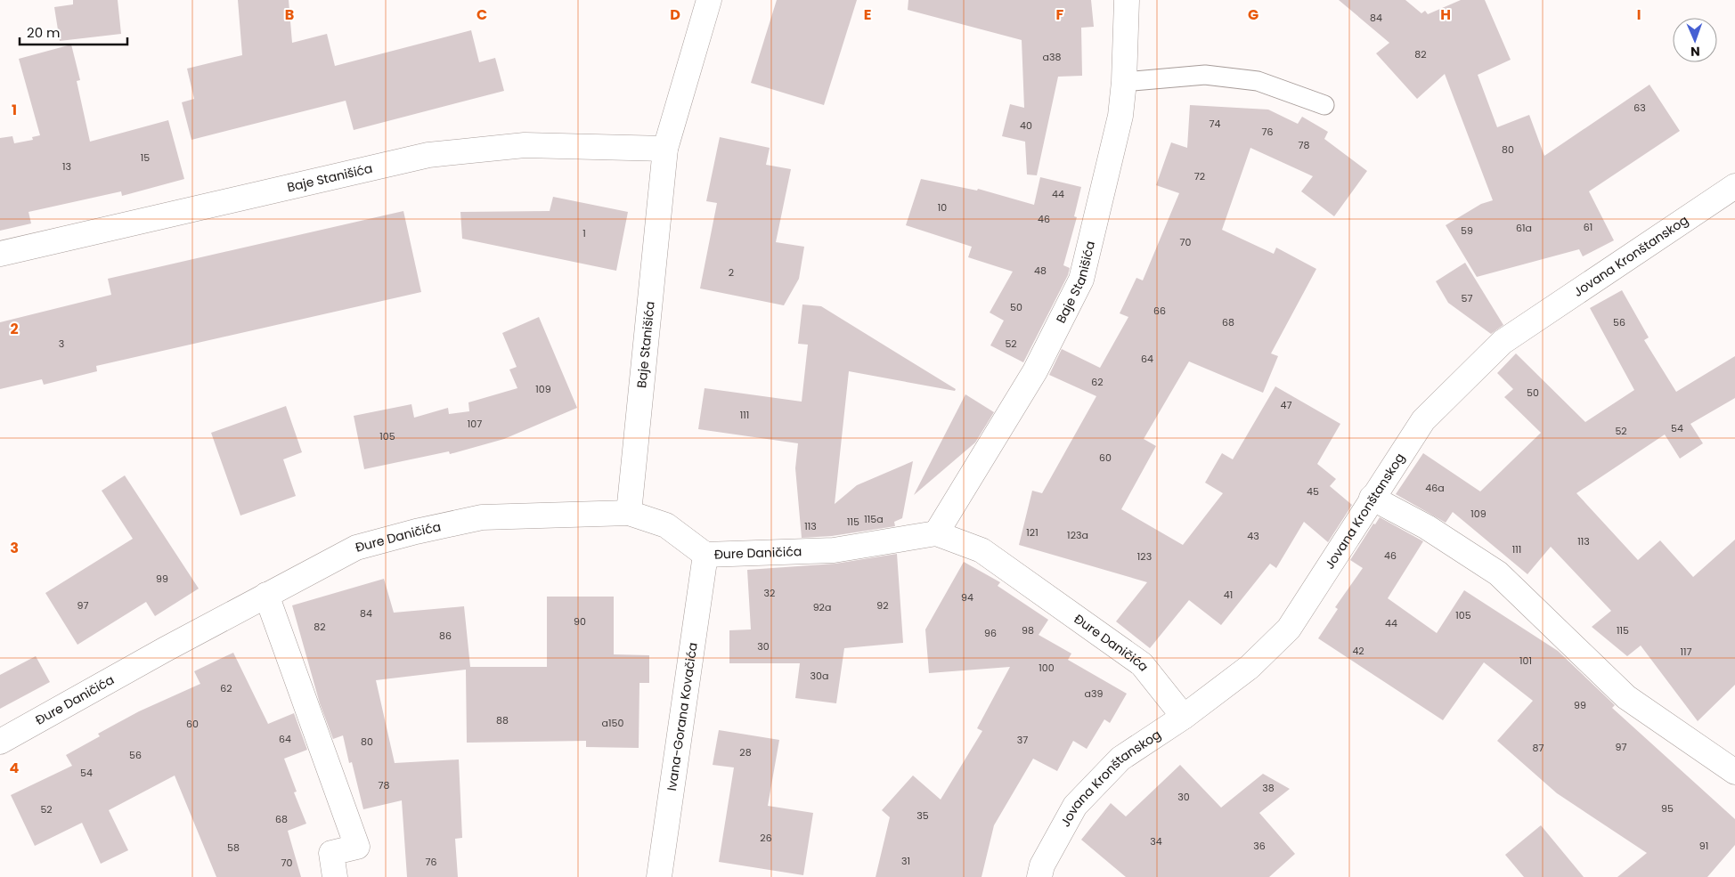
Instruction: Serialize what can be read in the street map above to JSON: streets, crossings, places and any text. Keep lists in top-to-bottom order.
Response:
{
  "streets": {
    "street": [
      "Baje Stanišića",
      "Jovana Kronštanskog",
      "Đure Daničića",
      "Ivana-Gorana Kovačića"
    ]
  },
  "crossings": [
    ["Baje Stanišića", "Đure Daničića"],
    ["Jovana Kronštanskog", "Đure Daničića"],
    ["Đure Daničića", "Ivana-Gorana Kovačića"]
  ],
  "house_numbers": [
    "84",
    "82",
    "a38",
    "63",
    "74",
    "40",
    "76",
    "78",
    "80",
    "15",
    "13",
    "72",
    "44",
    "10",
    "46",
    "61",
    "61a",
    "59",
    "1",
    "70",
    "48",
    "2",
    "57",
    "50",
    "66",
    "68",
    "56",
    "3",
    "52",
    "64",
    "62",
    "109",
    "50",
    "47",
    "111",
    "107",
    "54",
    "52",
    "105",
    "60",
    "46a",
    "45",
    "109",
    "115a",
    "115",
    "113",
    "121",
    "123a",
    "43",
    "113",
    "111",
    "46",
    "123",
    "99",
    "32",
    "41",
    "94",
    "97",
    "92",
    "92a",
    "84",
    "105",
    "90",
    "44",
    "82",
    "98",
    "115",
    "96",
    "86",
    "30",
    "42",
    "117",
    "101",
    "100",
    "30a",
    "62",
    "a39",
    "99",
    "88",
    "a150",
    "60",
    "64",
    "37",
    "80",
    "97",
    "87",
    "28",
    "56",
    "54",
    "78",
    "38",
    "30",
    "95",
    "52",
    "35",
    "68",
    "26",
    "34",
    "36",
    "91",
    "58",
    "31",
    "76",
    "70"
  ],
  "scale_bar": "20 m",
  "north": "bottom",
  "grid": {
    "columns": [
      "B",
      "C",
      "D",
      "E",
      "F",
      "G",
      "H",
      "I"
    ],
    "rows": [
      "1",
      "2",
      "3",
      "4"
    ]
  }
}
